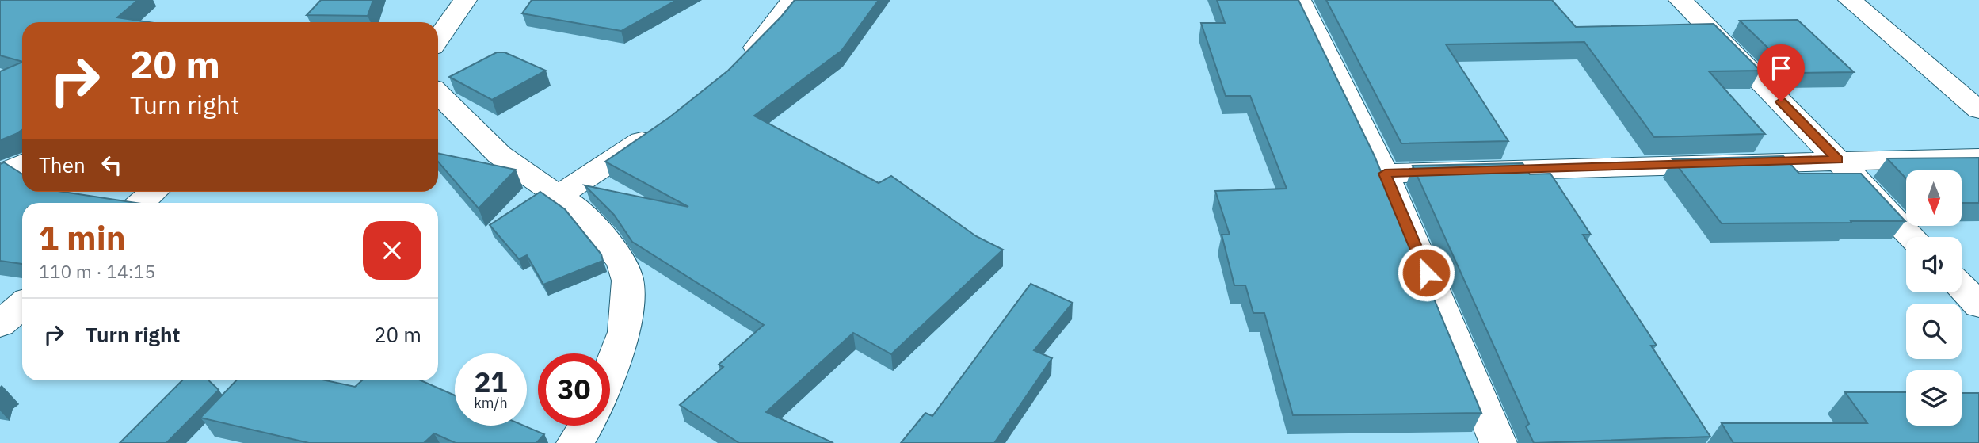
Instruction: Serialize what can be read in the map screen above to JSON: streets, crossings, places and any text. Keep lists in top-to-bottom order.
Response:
{
  "north": "bottom",
  "page": {
    "turn": ["20 m", "Turn right"],
    "then": "Then",
    "heading": ["1 min", "110 m · 14:15"],
    "list": [
      {
        "name": "Turn right",
        "value": "20 m"
      }
    ],
    "speed": "21 km/h",
    "limit": "30"
  }
}
